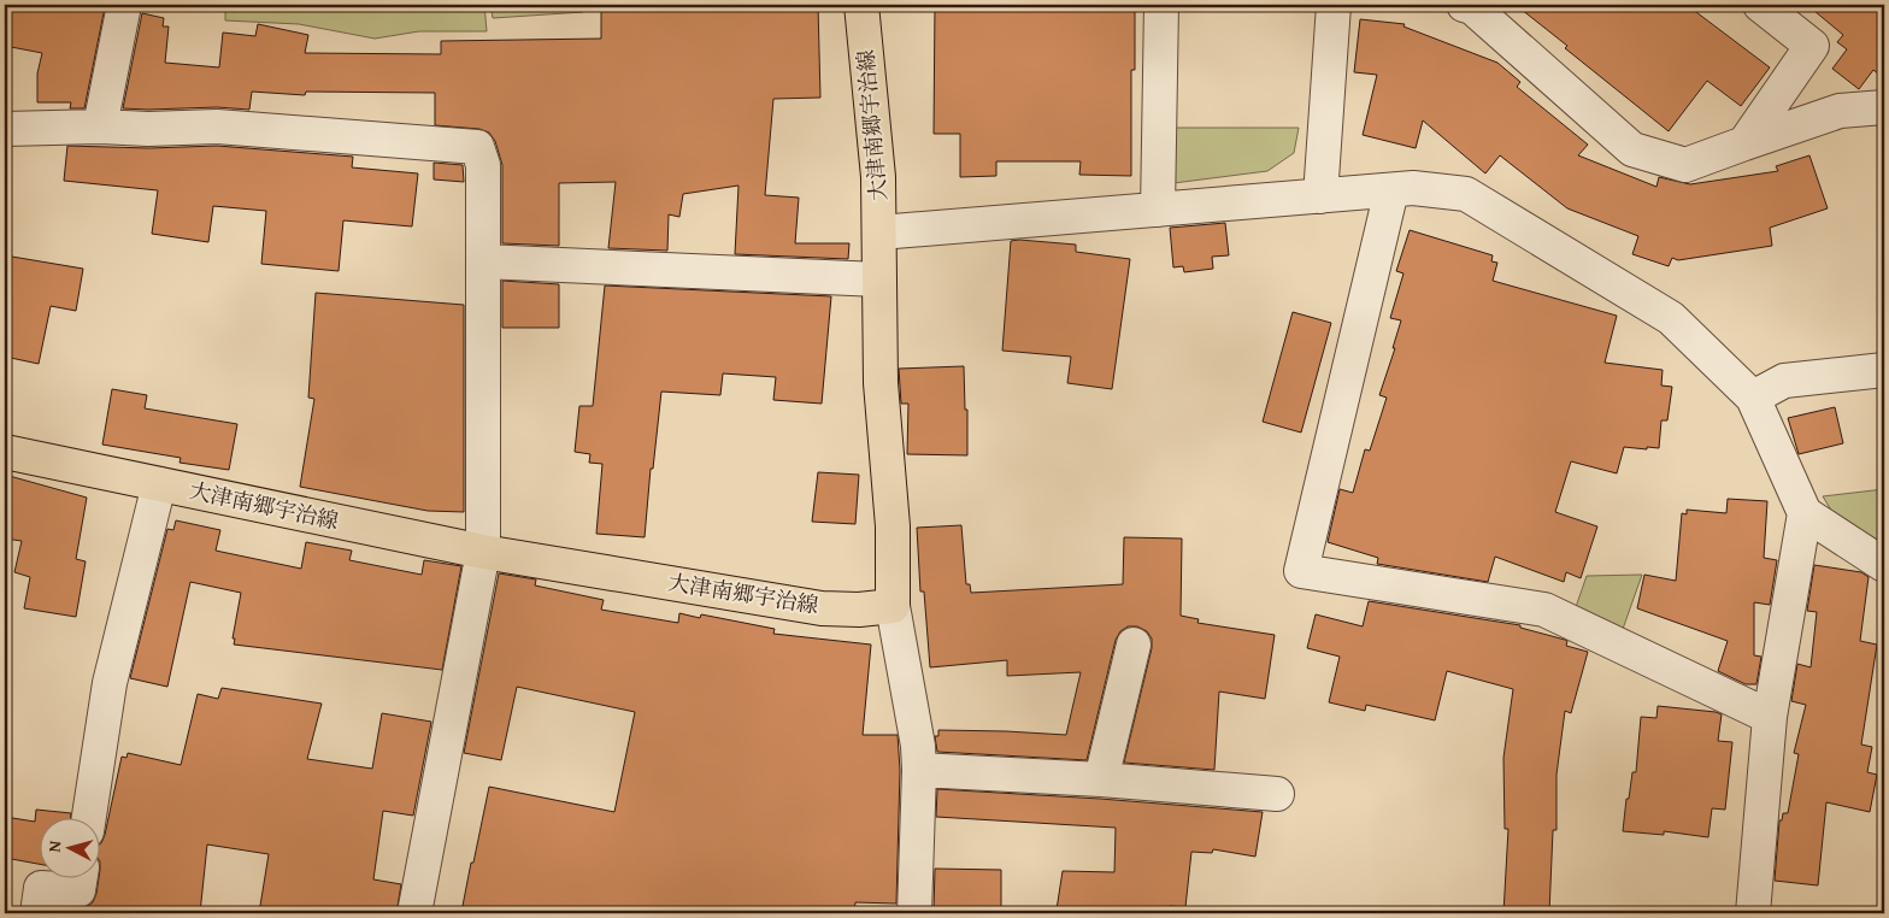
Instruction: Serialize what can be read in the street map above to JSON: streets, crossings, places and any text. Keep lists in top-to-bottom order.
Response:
{
  "streets": {
    "main road": ["大津南郷宇治線"]
  },
  "north": "left"
}
